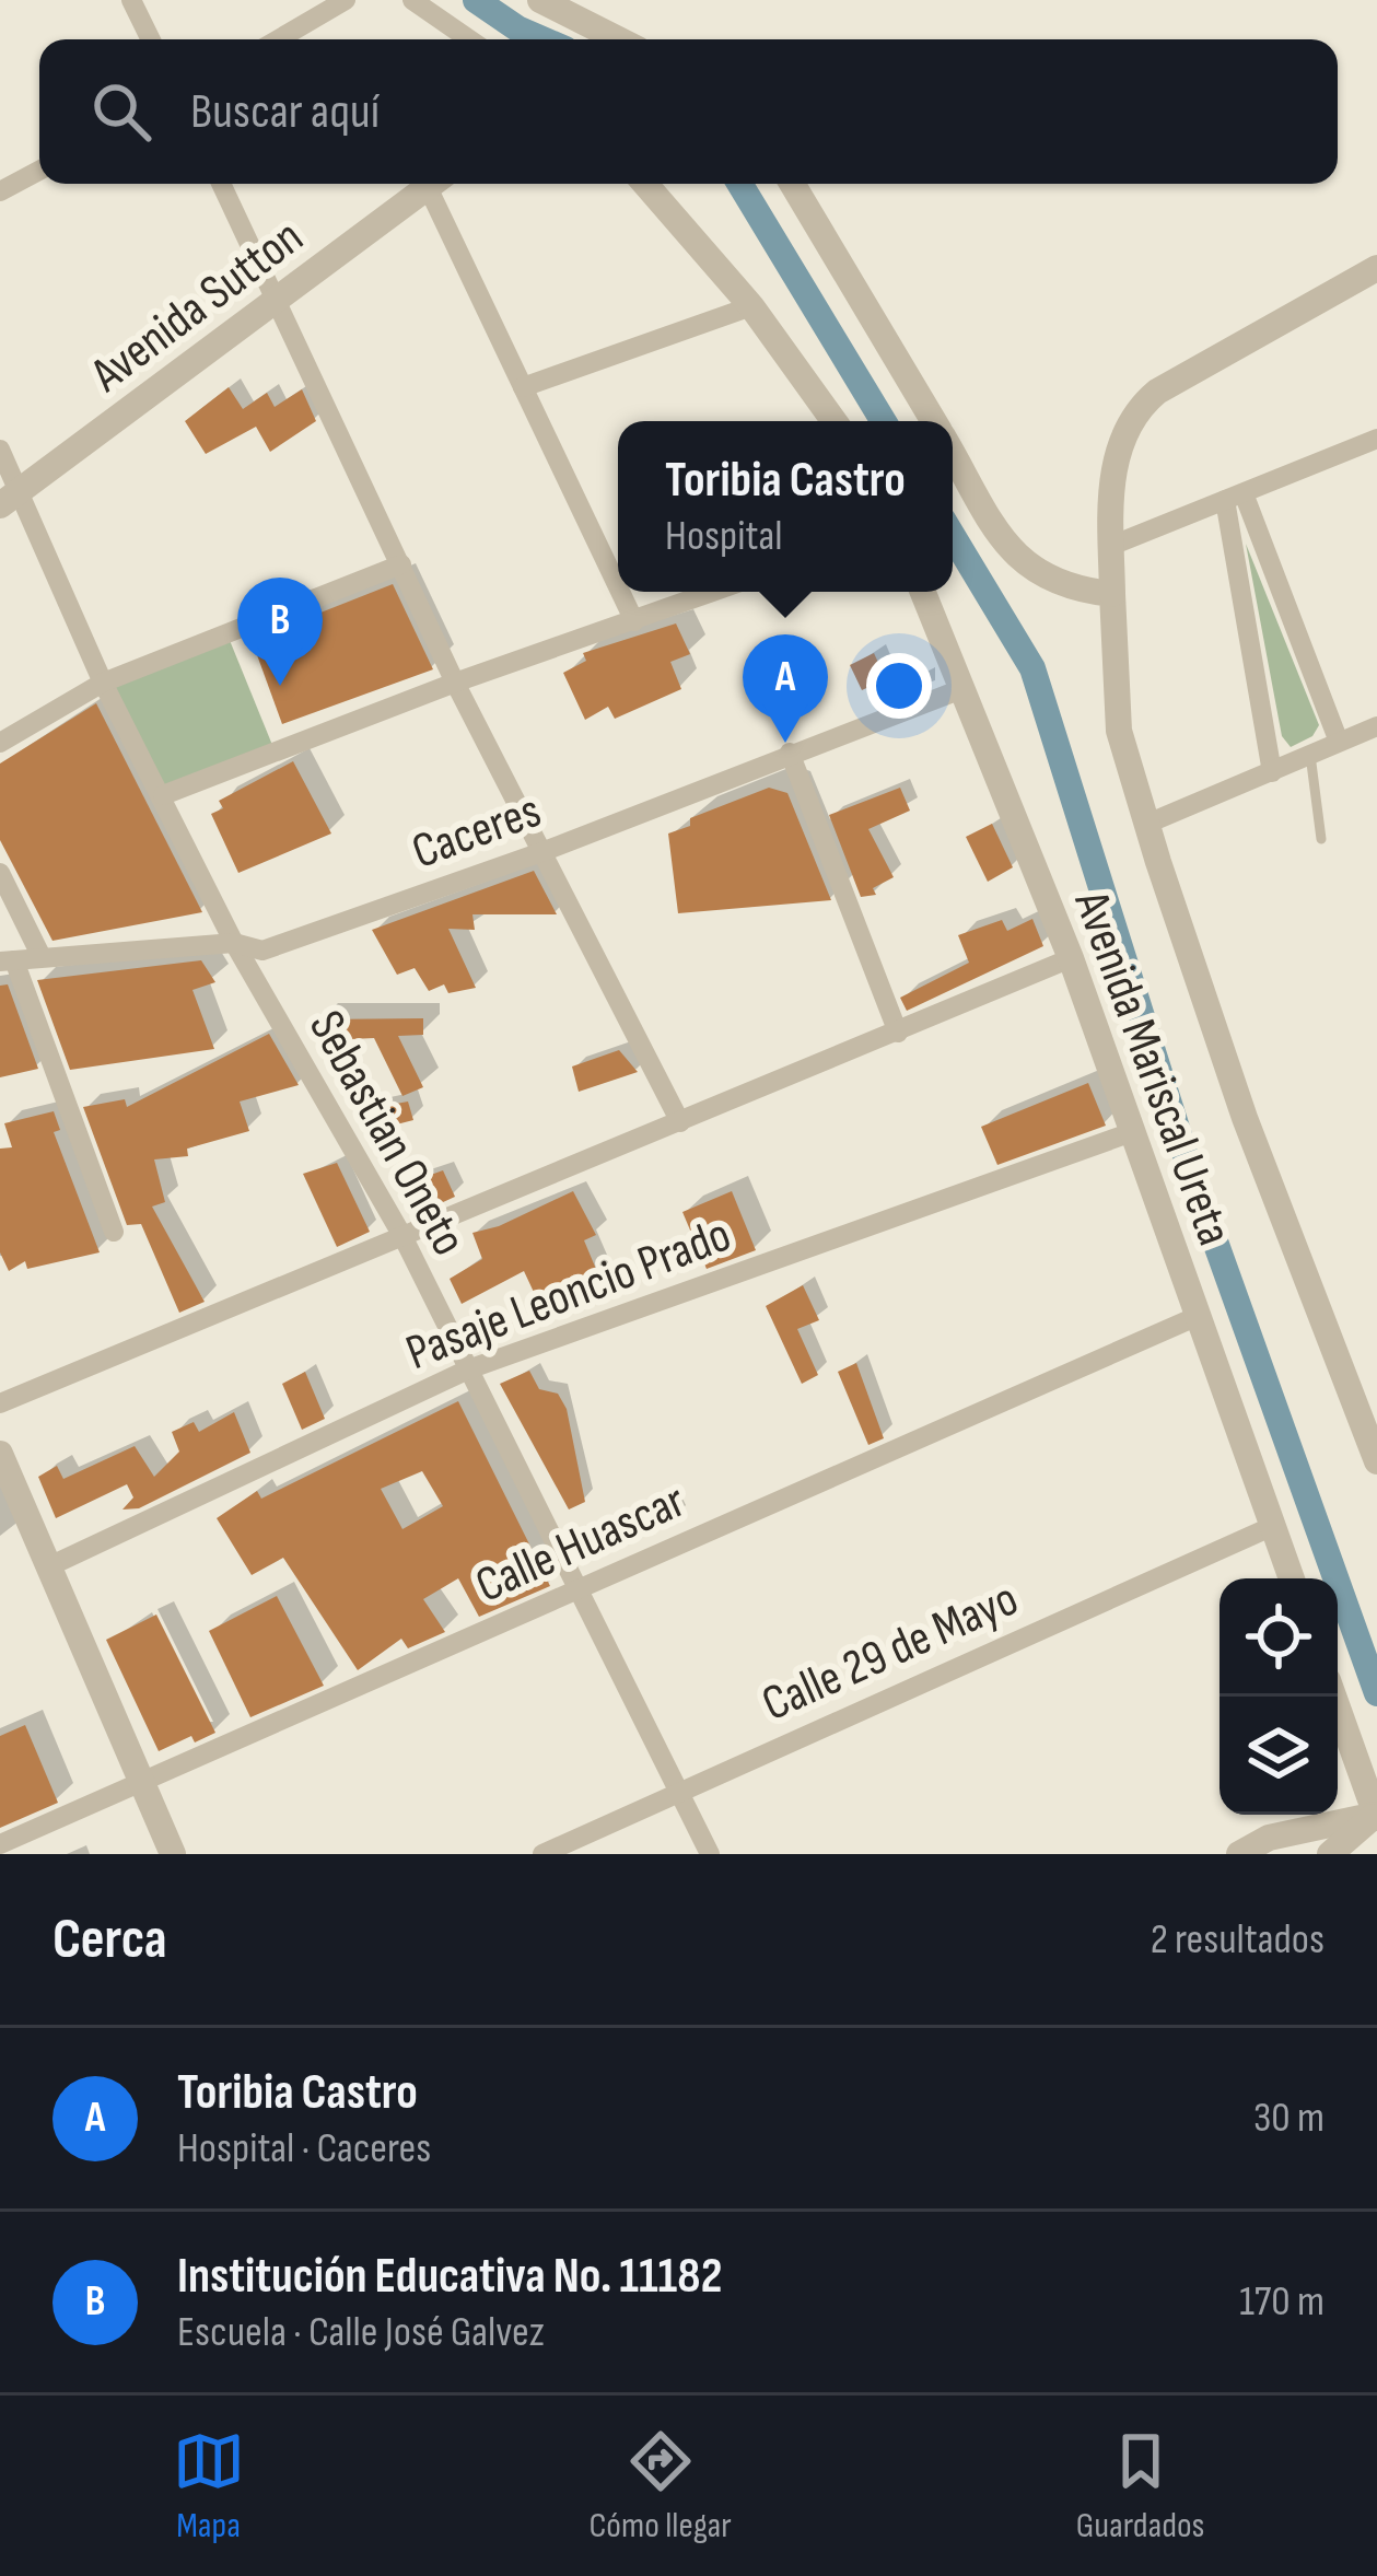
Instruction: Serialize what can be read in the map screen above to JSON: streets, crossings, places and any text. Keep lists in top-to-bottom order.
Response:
{
  "streets": {
    "street": [
      "Avenida Sutton",
      "Caceres",
      "Avenida Mariscal Ureta",
      "Sebastian Oneto",
      "Pasaje Leoncio Prado",
      "Calle Huascar",
      "Calle 29 de Mayo"
    ]
  },
  "crossings": [
    ["Avenida Sutton", "Sebastian Oneto"],
    ["Caceres", "Avenida Mariscal Ureta"],
    ["Caceres", "Sebastian Oneto"],
    ["Avenida Mariscal Ureta", "Pasaje Leoncio Prado"],
    ["Avenida Mariscal Ureta", "Calle Huascar"],
    ["Avenida Mariscal Ureta", "Calle 29 de Mayo"],
    ["Sebastian Oneto", "Pasaje Leoncio Prado"],
    ["Sebastian Oneto", "Calle Huascar"],
    ["Sebastian Oneto", "Calle 29 de Mayo"]
  ],
  "page": {
    "search": "Buscar aquí",
    "popup": ["Toribia Castro", "Hospital"],
    "pins": ["B", "A"],
    "heading": ["Cerca", "2 resultados"],
    "list": [
      {
        "mark": "A",
        "name": "Toribia Castro",
        "note": "Hospital · Caceres",
        "value": "30 m"
      },
      {
        "mark": "B",
        "name": "Institución Educativa No. 11182",
        "note": "Escuela · Calle José Galvez",
        "value": "170 m"
      }
    ],
    "nav": ["Mapa", "Cómo llegar", "Guardados"]
  }
}
